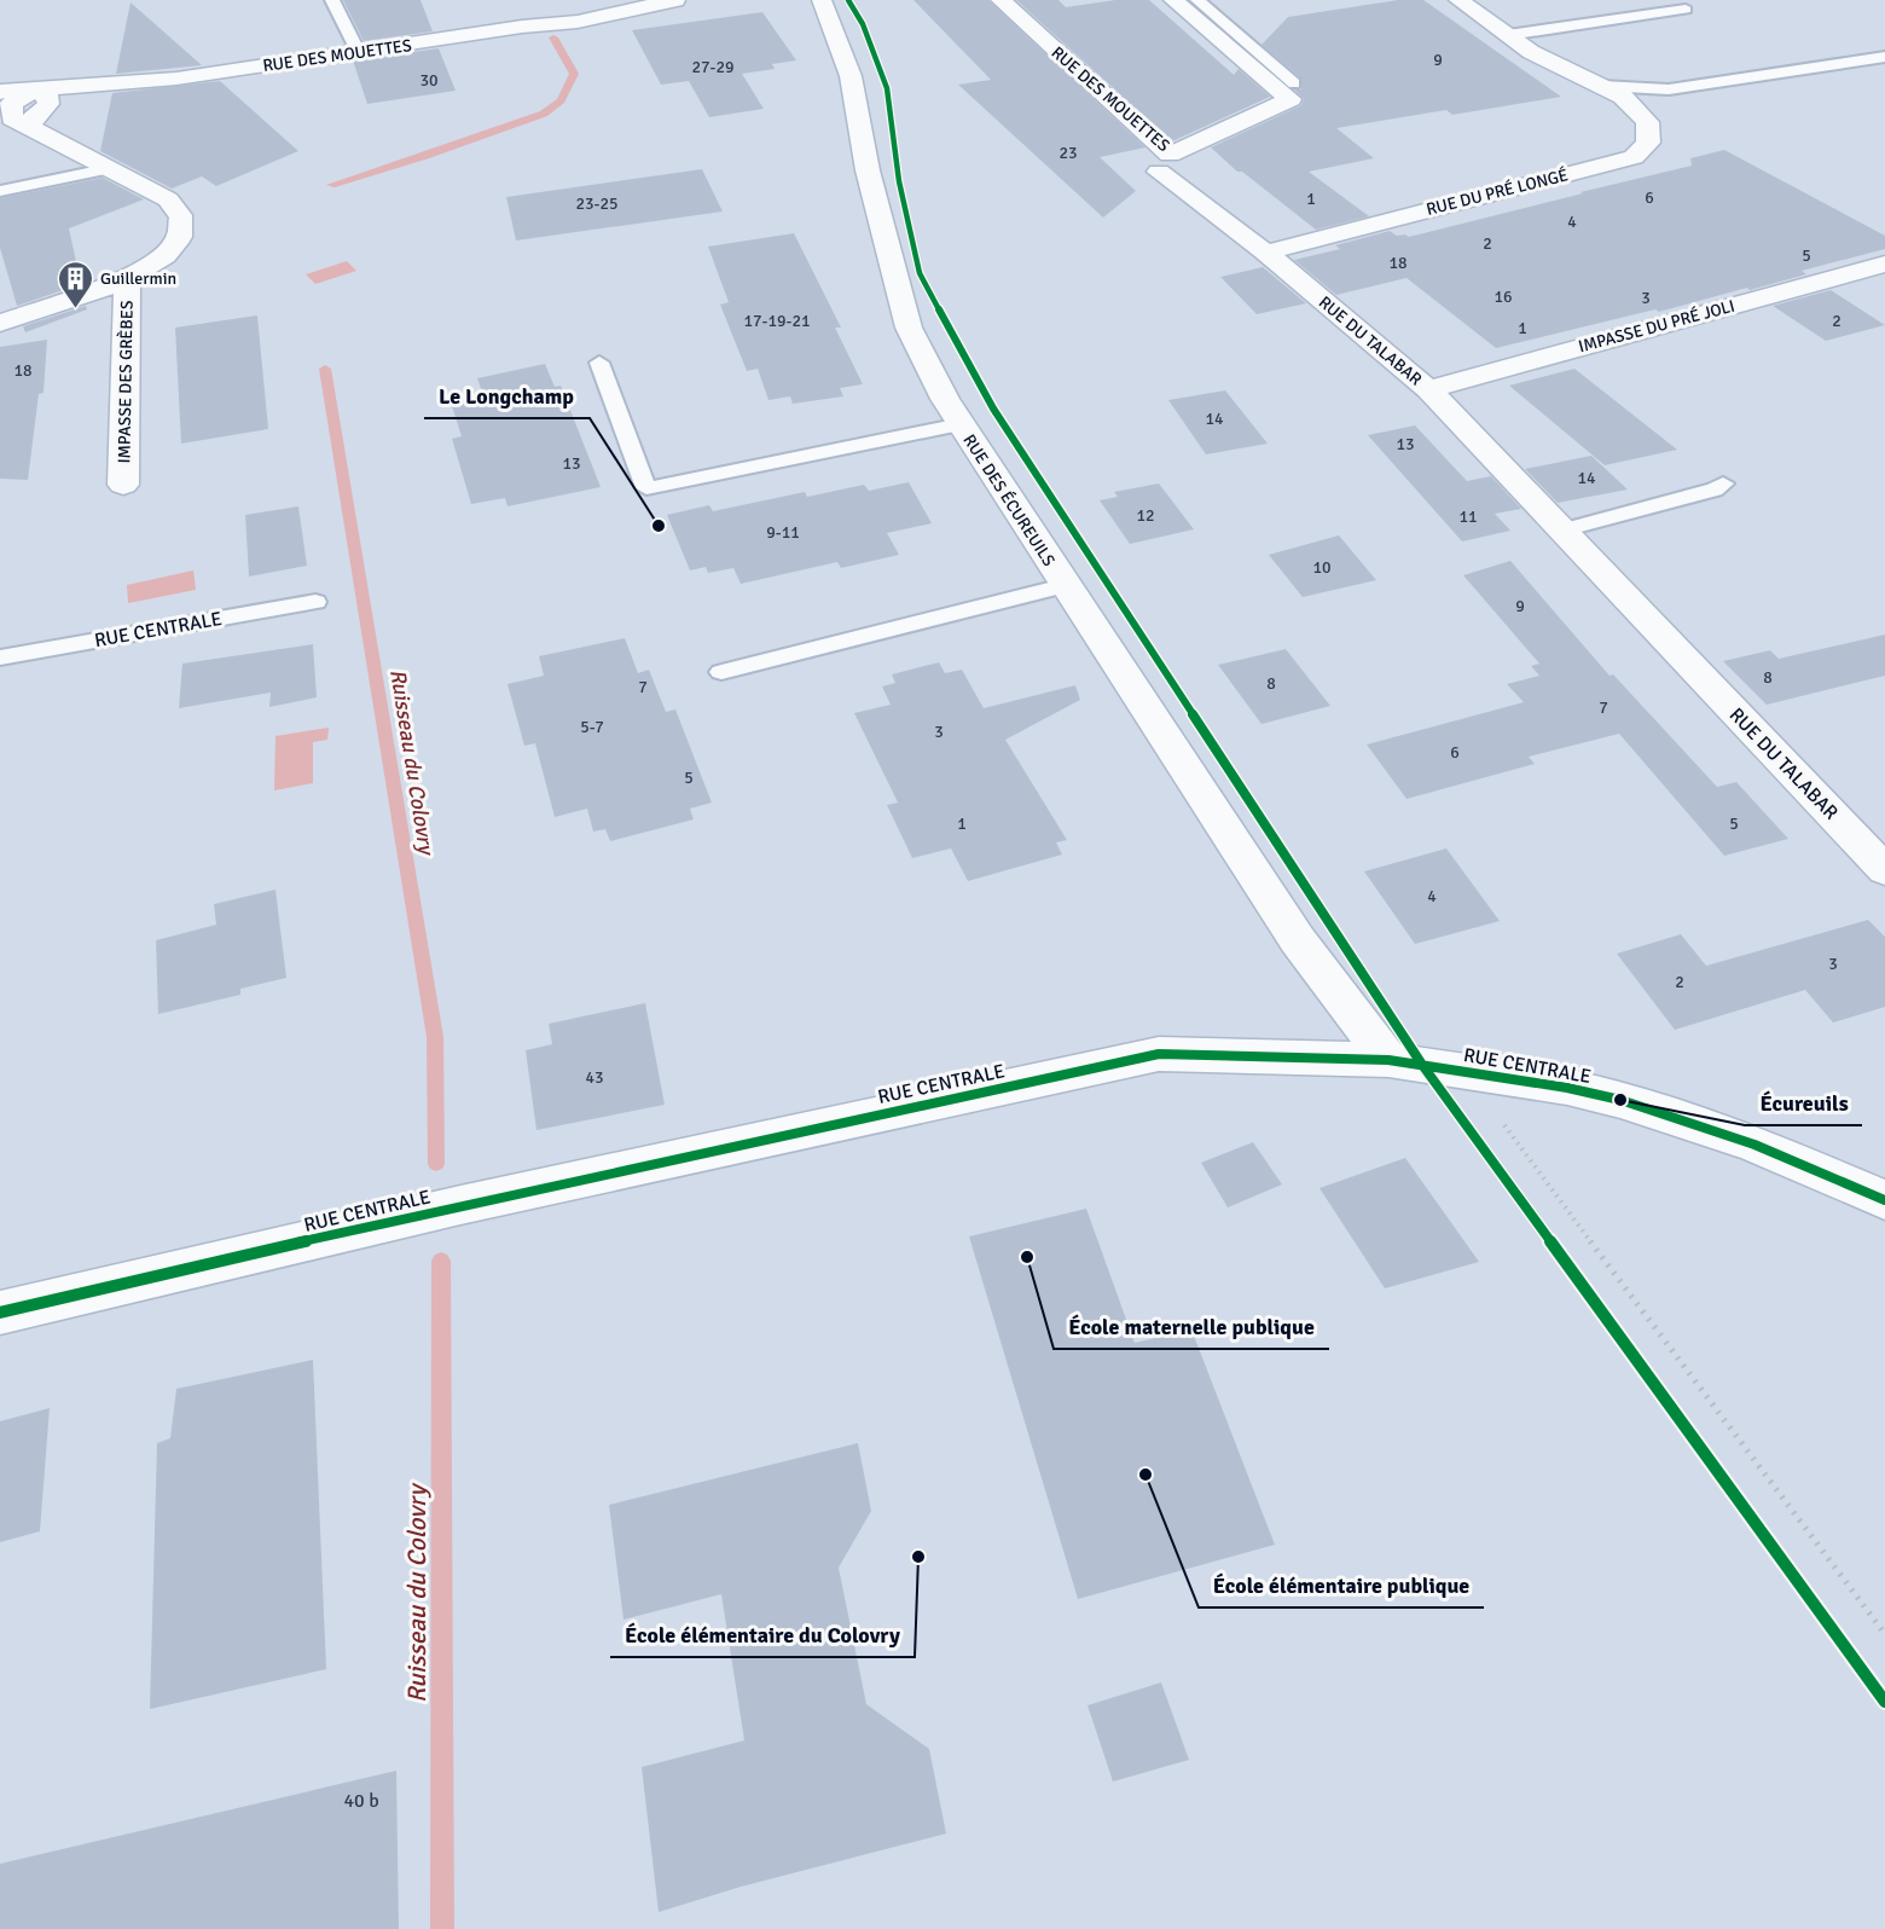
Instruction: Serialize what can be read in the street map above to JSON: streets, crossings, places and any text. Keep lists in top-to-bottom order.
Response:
{
  "streets": {
    "street": [
      "RUE DES MOUETTES",
      "RUE DU PRÉ LONGÉ",
      "IMPASSE DU PRÉ JOLI",
      "RUE DU TALABAR",
      "IMPASSE DES GRÈBES",
      "RUE DES ÉCUREUILS",
      "RUE CENTRALE"
    ]
  },
  "crossings": [
    ["RUE DU PRÉ LONGÉ", "RUE DU TALABAR"],
    ["IMPASSE DU PRÉ JOLI", "RUE DU TALABAR"],
    ["RUE DES ÉCUREUILS", "RUE CENTRALE"]
  ],
  "water": ["Ruisseau du Colovry"],
  "places": {
    "building": ["Guillermin"],
    "other": [
      "Le Longchamp",
      "Écureuils",
      "École maternelle publique",
      "École élémentaire publique",
      "École élémentaire du Colovry"
    ]
  },
  "house_numbers": [
    "9",
    "27-29",
    "30",
    "23",
    "6",
    "1",
    "23-25",
    "4",
    "2",
    "5",
    "18",
    "16",
    "3",
    "17-19-21",
    "2",
    "1",
    "18",
    "14",
    "13",
    "13",
    "14",
    "12",
    "11",
    "9-11",
    "10",
    "9",
    "8",
    "8",
    "7",
    "7",
    "5-7",
    "3",
    "6",
    "5",
    "1",
    "5",
    "4",
    "3",
    "2",
    "43",
    "40 b"
  ]
}
